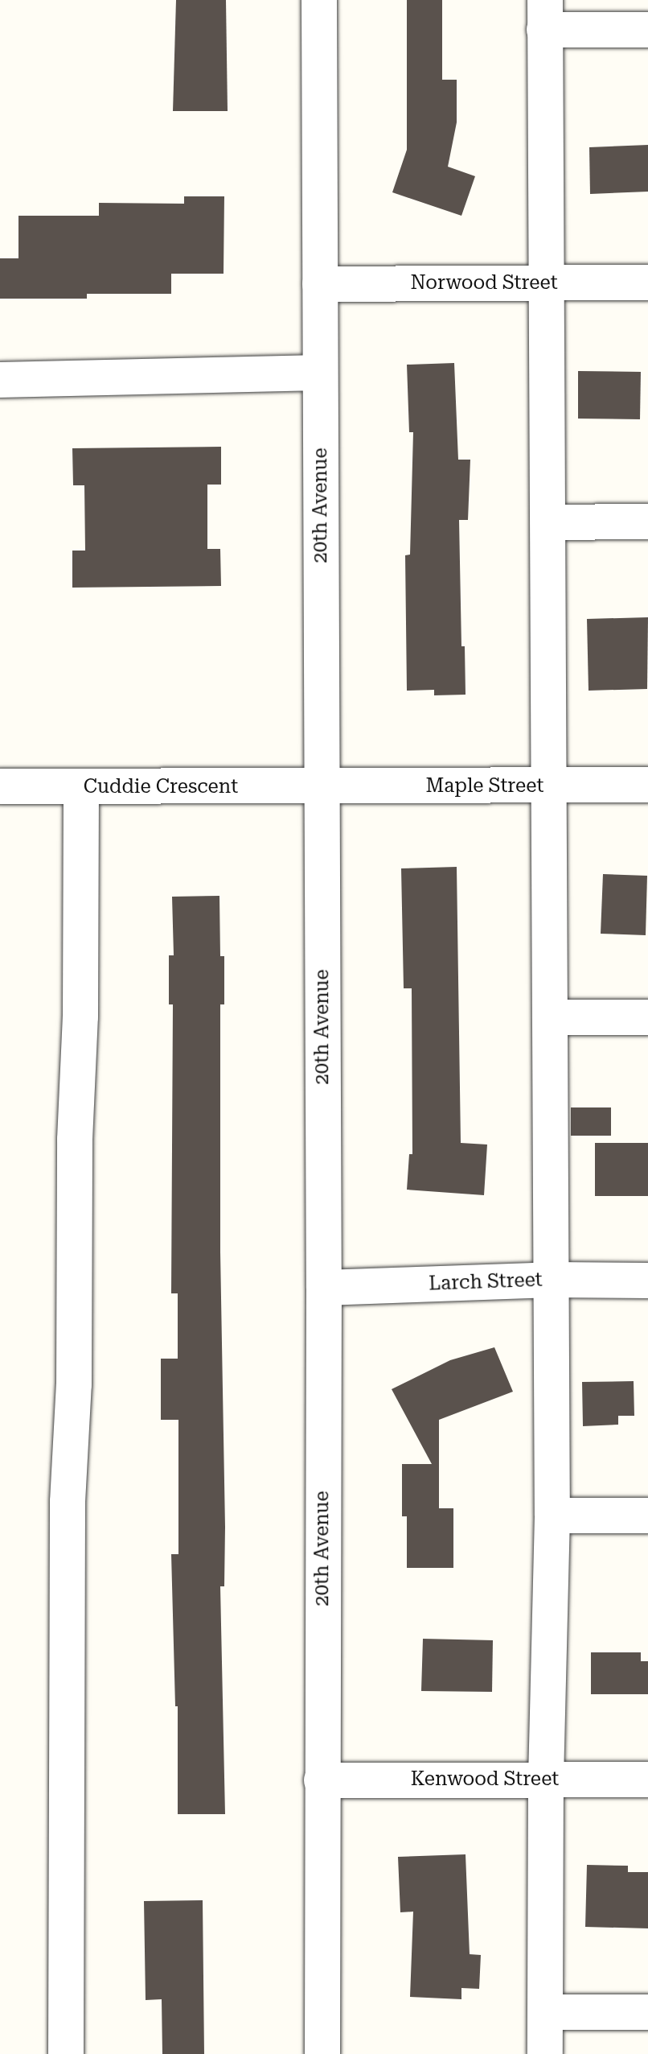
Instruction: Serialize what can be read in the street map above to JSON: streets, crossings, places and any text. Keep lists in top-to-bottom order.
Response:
{
  "streets": {
    "street": [
      "Norwood Street",
      "20th Avenue",
      "Maple Street",
      "Cuddie Crescent",
      "Larch Street",
      "Kenwood Street"
    ]
  },
  "crossings": [
    ["Norwood Street", "20th Avenue"],
    ["20th Avenue", "Maple Street"],
    ["20th Avenue", "Cuddie Crescent"],
    ["20th Avenue", "Larch Street"],
    ["20th Avenue", "Kenwood Street"],
    ["Maple Street", "Cuddie Crescent"]
  ]
}
